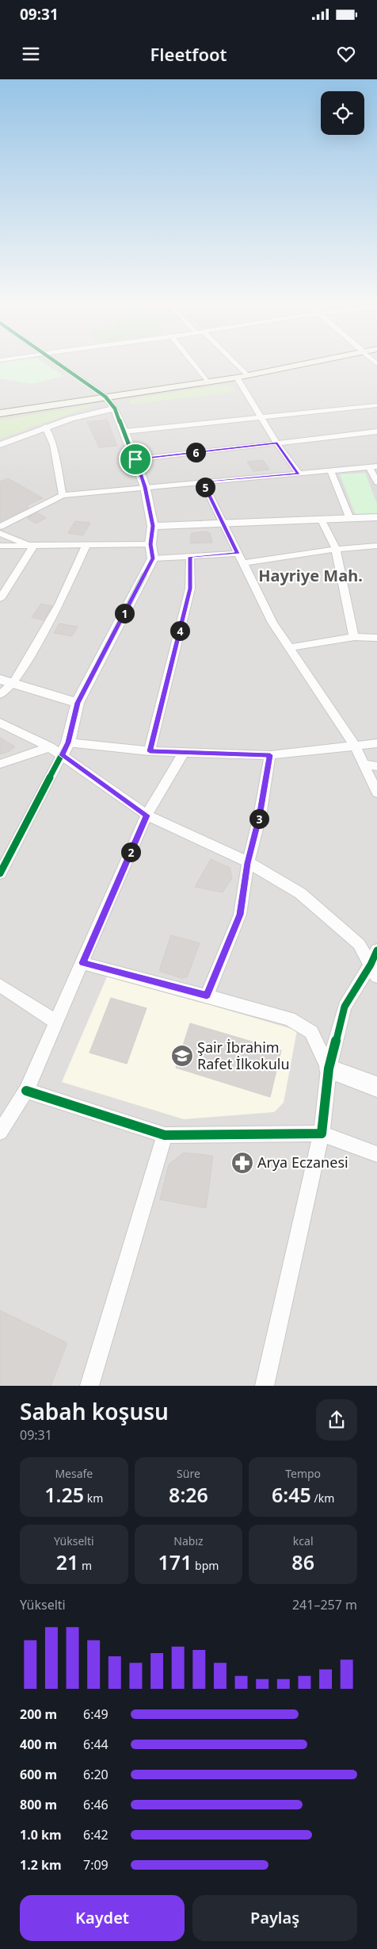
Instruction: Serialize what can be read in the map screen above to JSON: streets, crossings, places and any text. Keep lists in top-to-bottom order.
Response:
{
  "districts": ["Hayriye Mah."],
  "places": {
    "school or university": ["Şair İbrahim Rafet İlkokulu"],
    "pharmacy": ["Arya Eczanesi"]
  },
  "page": {
    "status": "09:31",
    "header": "Fleetfoot",
    "pins": [
      "6",
      "5",
      "1",
      "4",
      "3",
      "2"
    ],
    "heading": ["Sabah koşusu", "09:31"],
    "stats": [
      ["Mesafe", "1.25 km"],
      ["Süre", "8:26"],
      ["Tempo", "6:45 /km"],
      ["Yükselti", "21 m"],
      ["Nabız", "171 bpm"],
      ["kcal", "86"]
    ],
    "chart": ["Yükselti", "241–257 m"],
    "list": [
      {
        "name": "200 m",
        "note": "6:49"
      },
      {
        "name": "400 m",
        "note": "6:44"
      },
      {
        "name": "600 m",
        "note": "6:20"
      },
      {
        "name": "800 m",
        "note": "6:46"
      },
      {
        "name": "1.0 km",
        "note": "6:42"
      },
      {
        "name": "1.2 km",
        "note": "7:09"
      }
    ],
    "buttons": ["Kaydet", "Paylaş"]
  }
}
